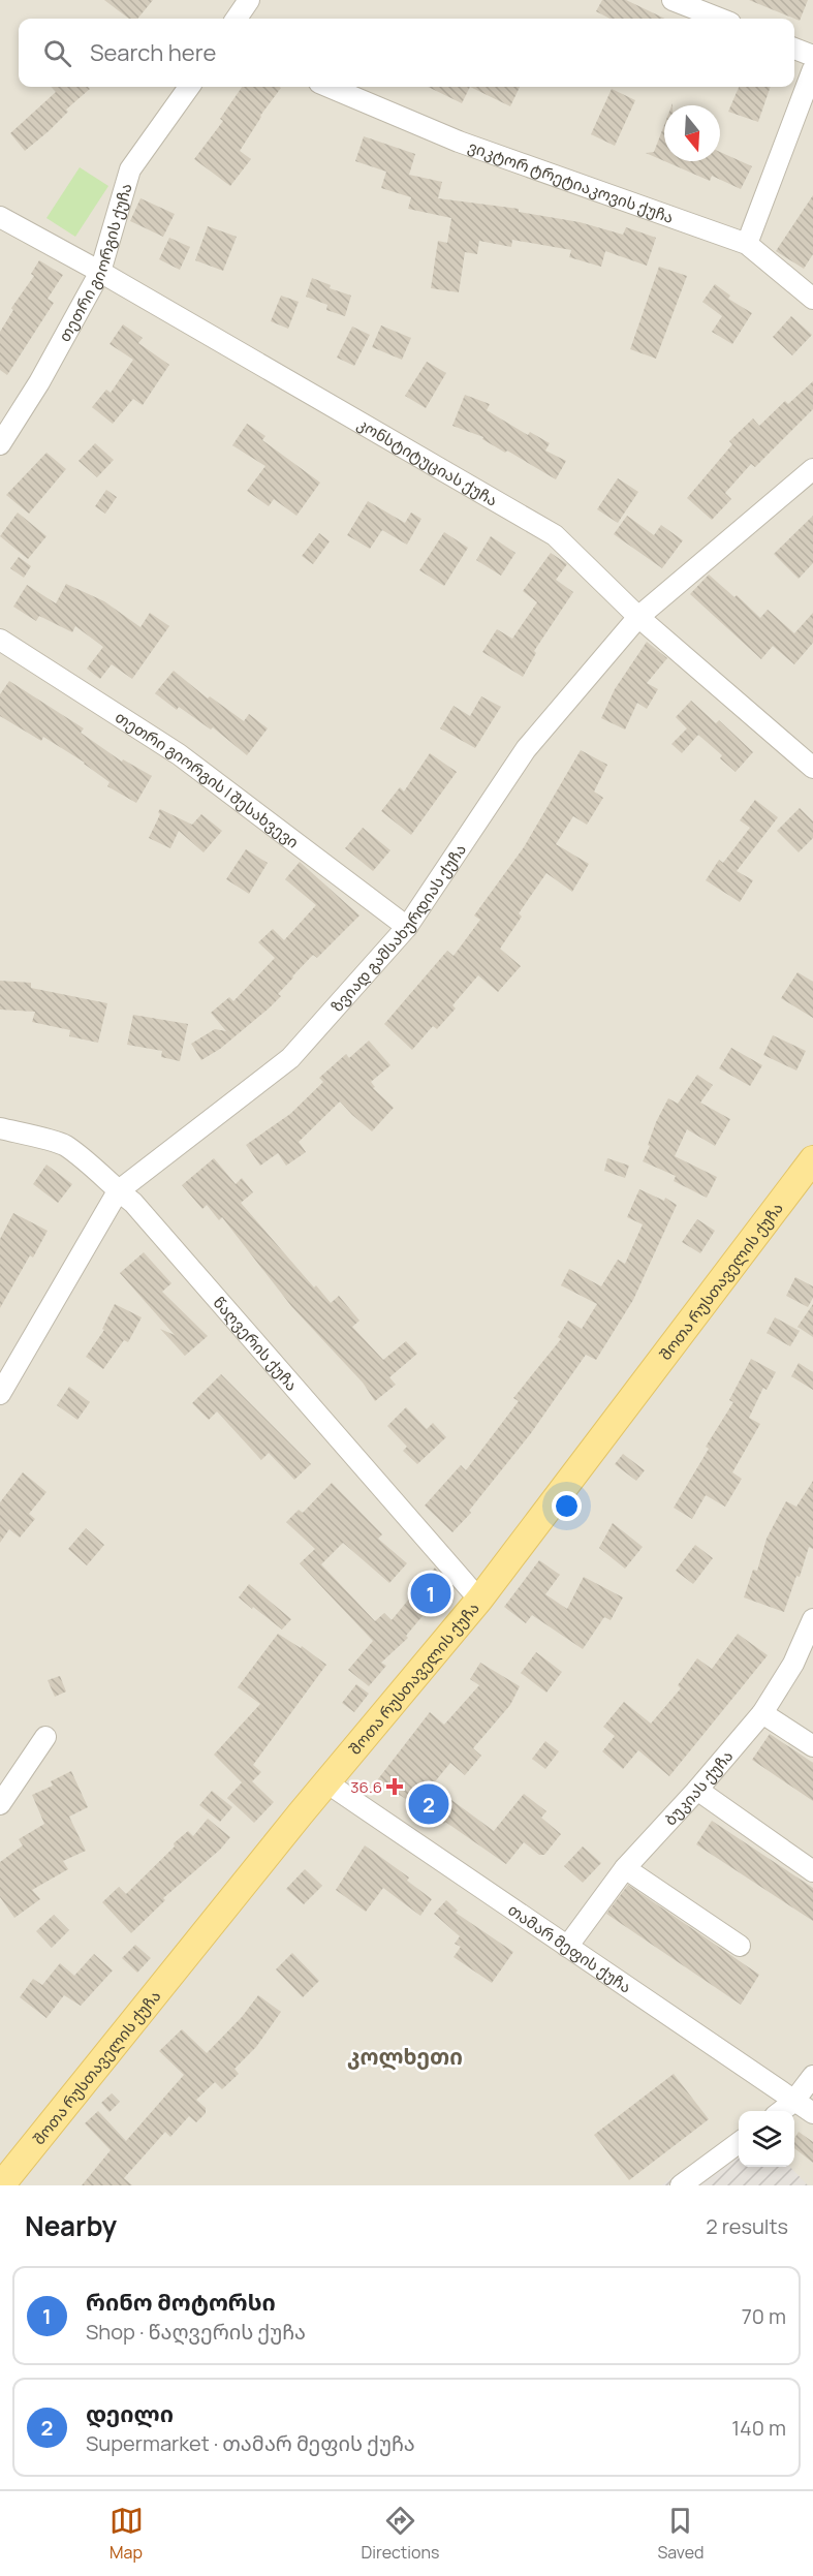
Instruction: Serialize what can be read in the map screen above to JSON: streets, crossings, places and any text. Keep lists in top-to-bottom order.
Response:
{
  "streets": {
    "main road": ["შოთა რუსთაველის ქუჩა"],
    "street": [
      "ვიკტორ ტრეტიაკოვის ქუჩა",
      "თეთრი გიორგის ქუჩა",
      "კონსტიტუციას ქუჩა",
      "თეთრი გიორგის I შესახვევი",
      "ზვიად გამსახურდიას ქუჩა",
      "წაღვერის ქუჩა",
      "ბუკიას ქუჩა",
      "თამარ მეფის ქუჩა"
    ]
  },
  "crossings": [
    ["თეთრი გიორგის ქუჩა", "კონსტიტუციას ქუჩა"],
    ["კონსტიტუციას ქუჩა", "ზვიად გამსახურდიას ქუჩა"],
    ["თეთრი გიორგის I შესახვევი", "ზვიად გამსახურდიას ქუჩა"],
    ["ზვიად გამსახურდიას ქუჩა", "წაღვერის ქუჩა"],
    ["შოთა რუსთაველის ქუჩა", "წაღვერის ქუჩა"],
    ["შოთა რუსთაველის ქუჩა", "თამარ მეფის ქუჩა"],
    ["ბუკიას ქუჩა", "თამარ მეფის ქუჩა"]
  ],
  "districts": ["კოლხეთი"],
  "places": {
    "health": ["36.6"]
  },
  "north": "bottom",
  "page": {
    "search": "Search here",
    "pins": ["1", "2"],
    "heading": ["Nearby", "2 results"],
    "list": [
      {
        "mark": "1",
        "name": "რინო მოტორსი",
        "note": "Shop · წაღვერის ქუჩა",
        "value": "70 m"
      },
      {
        "mark": "2",
        "name": "დეილი",
        "note": "Supermarket · თამარ მეფის ქუჩა",
        "value": "140 m"
      }
    ],
    "nav": ["Map", "Directions", "Saved"]
  }
}
